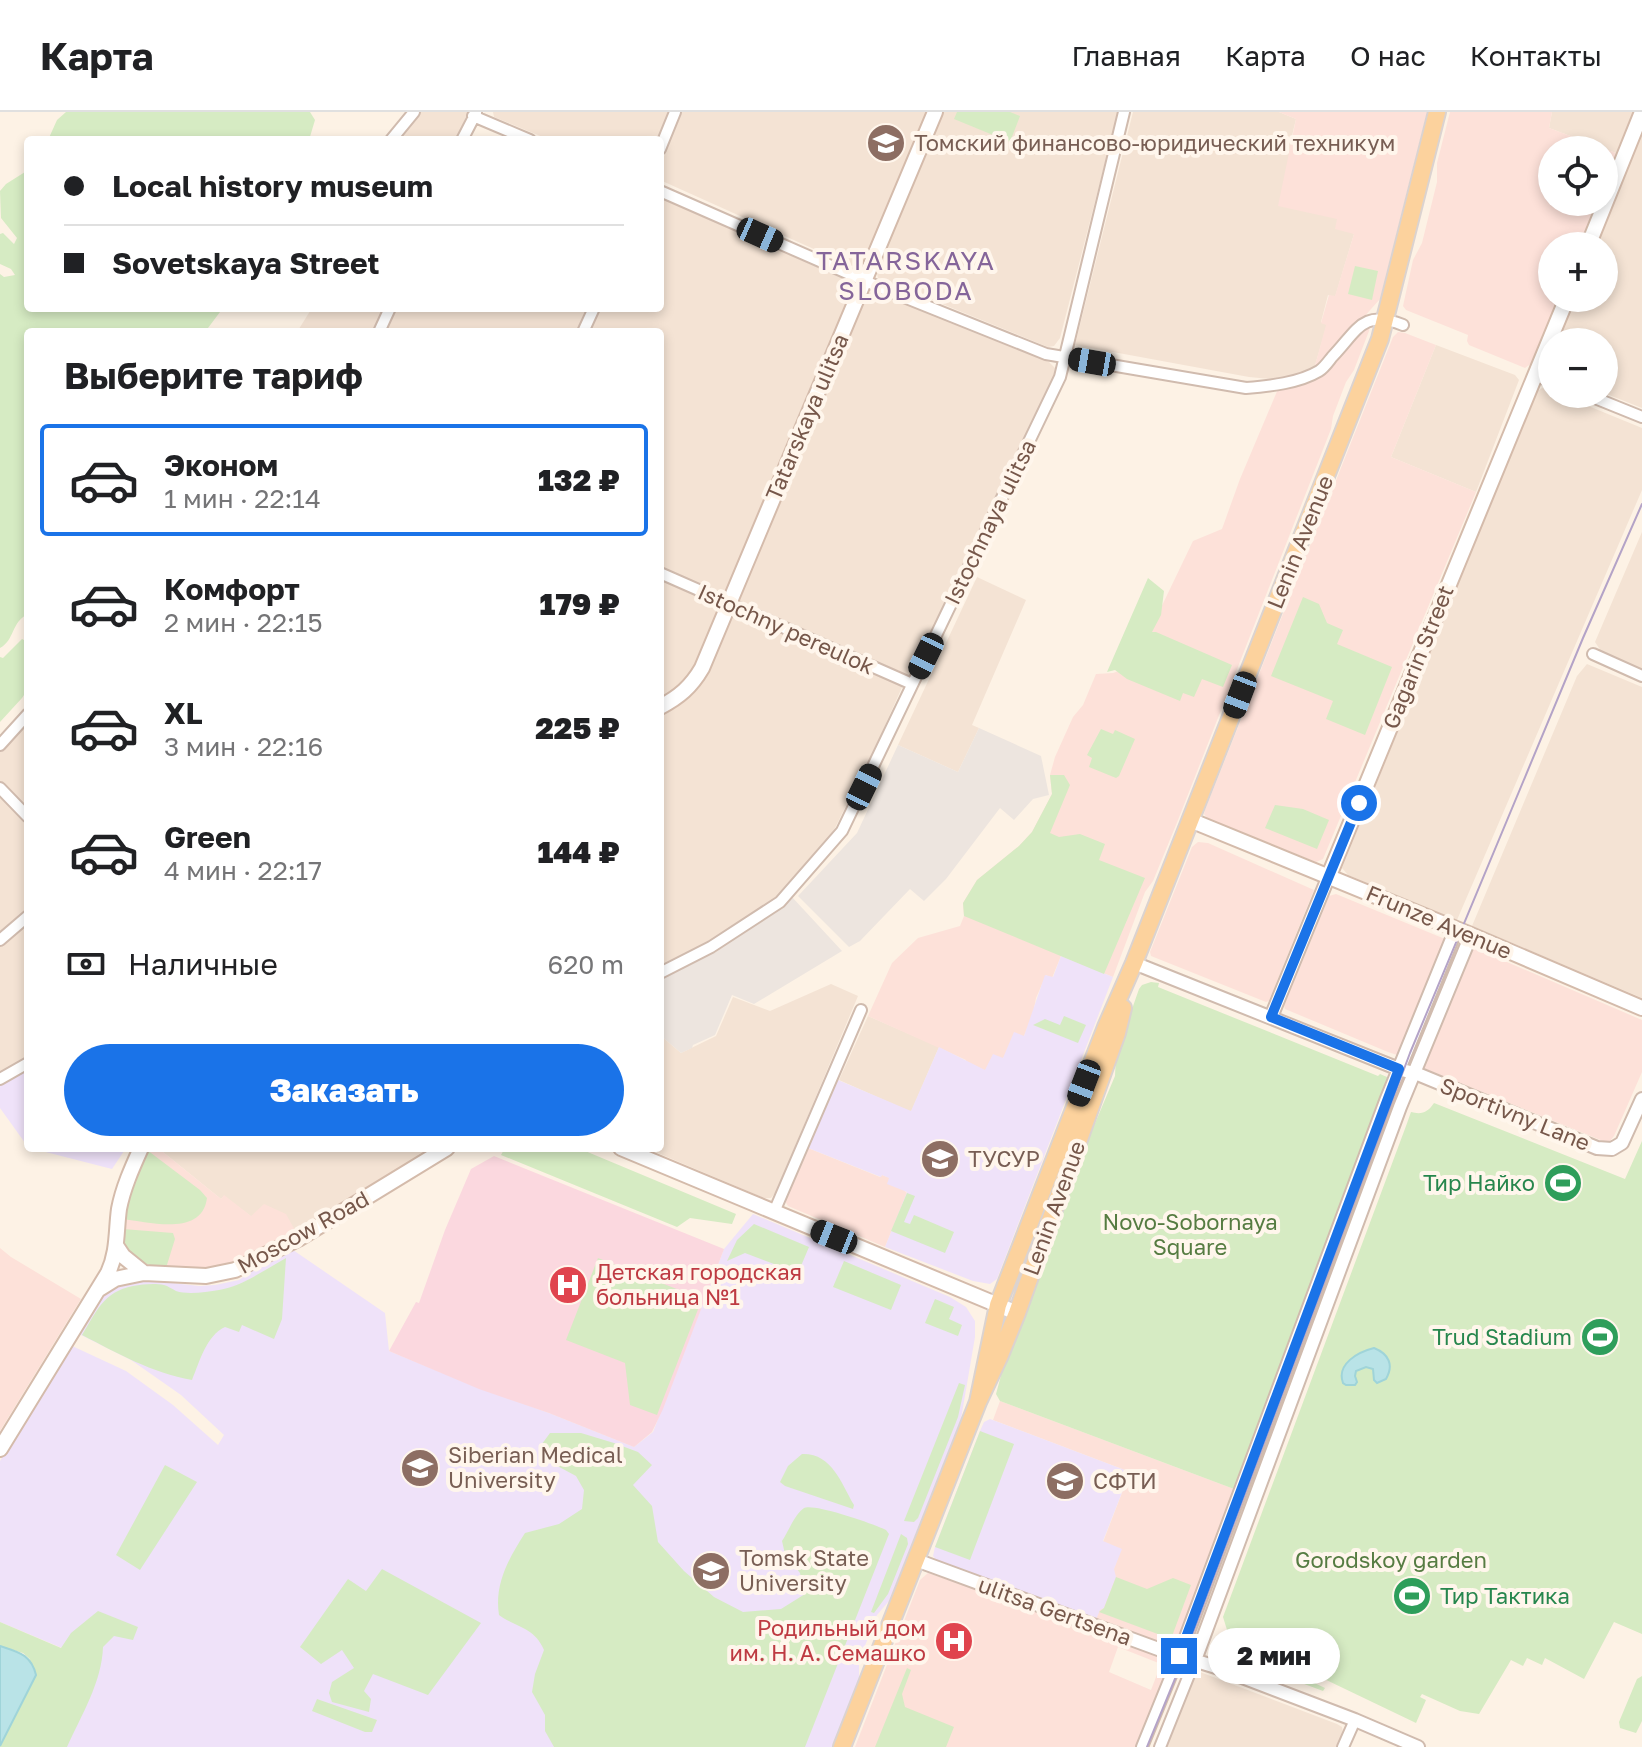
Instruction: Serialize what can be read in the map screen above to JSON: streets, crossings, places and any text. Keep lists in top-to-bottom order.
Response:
{
  "streets": {
    "main road": [
      "Tatarskaya ulitsa",
      "Lenin Avenue",
      "Gagarin Street",
      "Frunze Avenue",
      "Moscow Road"
    ],
    "street": [
      "Istochnaya ulitsa",
      "Istochny pereulok",
      "Sportivny Lane",
      "ulitsa Gertsena"
    ]
  },
  "crossings": [
    ["Tatarskaya ulitsa", "Istochny pereulok"],
    ["Istochnaya ulitsa", "Istochny pereulok"],
    ["Lenin Avenue", "Frunze Avenue"],
    ["Lenin Avenue", "Sportivny Lane"],
    ["Lenin Avenue", "ulitsa Gertsena"],
    ["Gagarin Street", "Frunze Avenue"],
    ["Gagarin Street", "Sportivny Lane"]
  ],
  "districts": ["TATARSKAYA SLOBODA"],
  "parks": ["Novo-Sobornaya Square", "Gorodskoy garden"],
  "places": {
    "school or university": [
      "Томский финансово-юридический техникум",
      "ТУСУР",
      "Siberian Medical University",
      "СФТИ",
      "Tomsk State University"
    ],
    "sports": ["Тир Найко", "Trud Stadium", "Тир Тактика"],
    "hospital": ["Детская городская больница №1", "Родильный дом им. Н. А. Семашко"]
  },
  "page": {
    "header": "Карта",
    "nav": [
      "Главная",
      "Карта",
      "О нас",
      "Контакты"
    ],
    "map_buttons": ["+", "−"],
    "banner": ["Local history museum", "Sovetskaya Street"],
    "heading": "Выберите тариф",
    "list": [
      {
        "name": "Эконом",
        "note": "1 мин · 22:14",
        "value": "132 ₽"
      },
      {
        "name": "Комфорт",
        "note": "2 мин · 22:15",
        "value": "179 ₽"
      },
      {
        "name": "XL",
        "note": "3 мин · 22:16",
        "value": "225 ₽"
      },
      {
        "name": "Green",
        "note": "4 мин · 22:17",
        "value": "144 ₽"
      }
    ],
    "pay": ["Наличные", "620 m"],
    "buttons": "Заказать",
    "bubble": "2 мин"
  }
}
